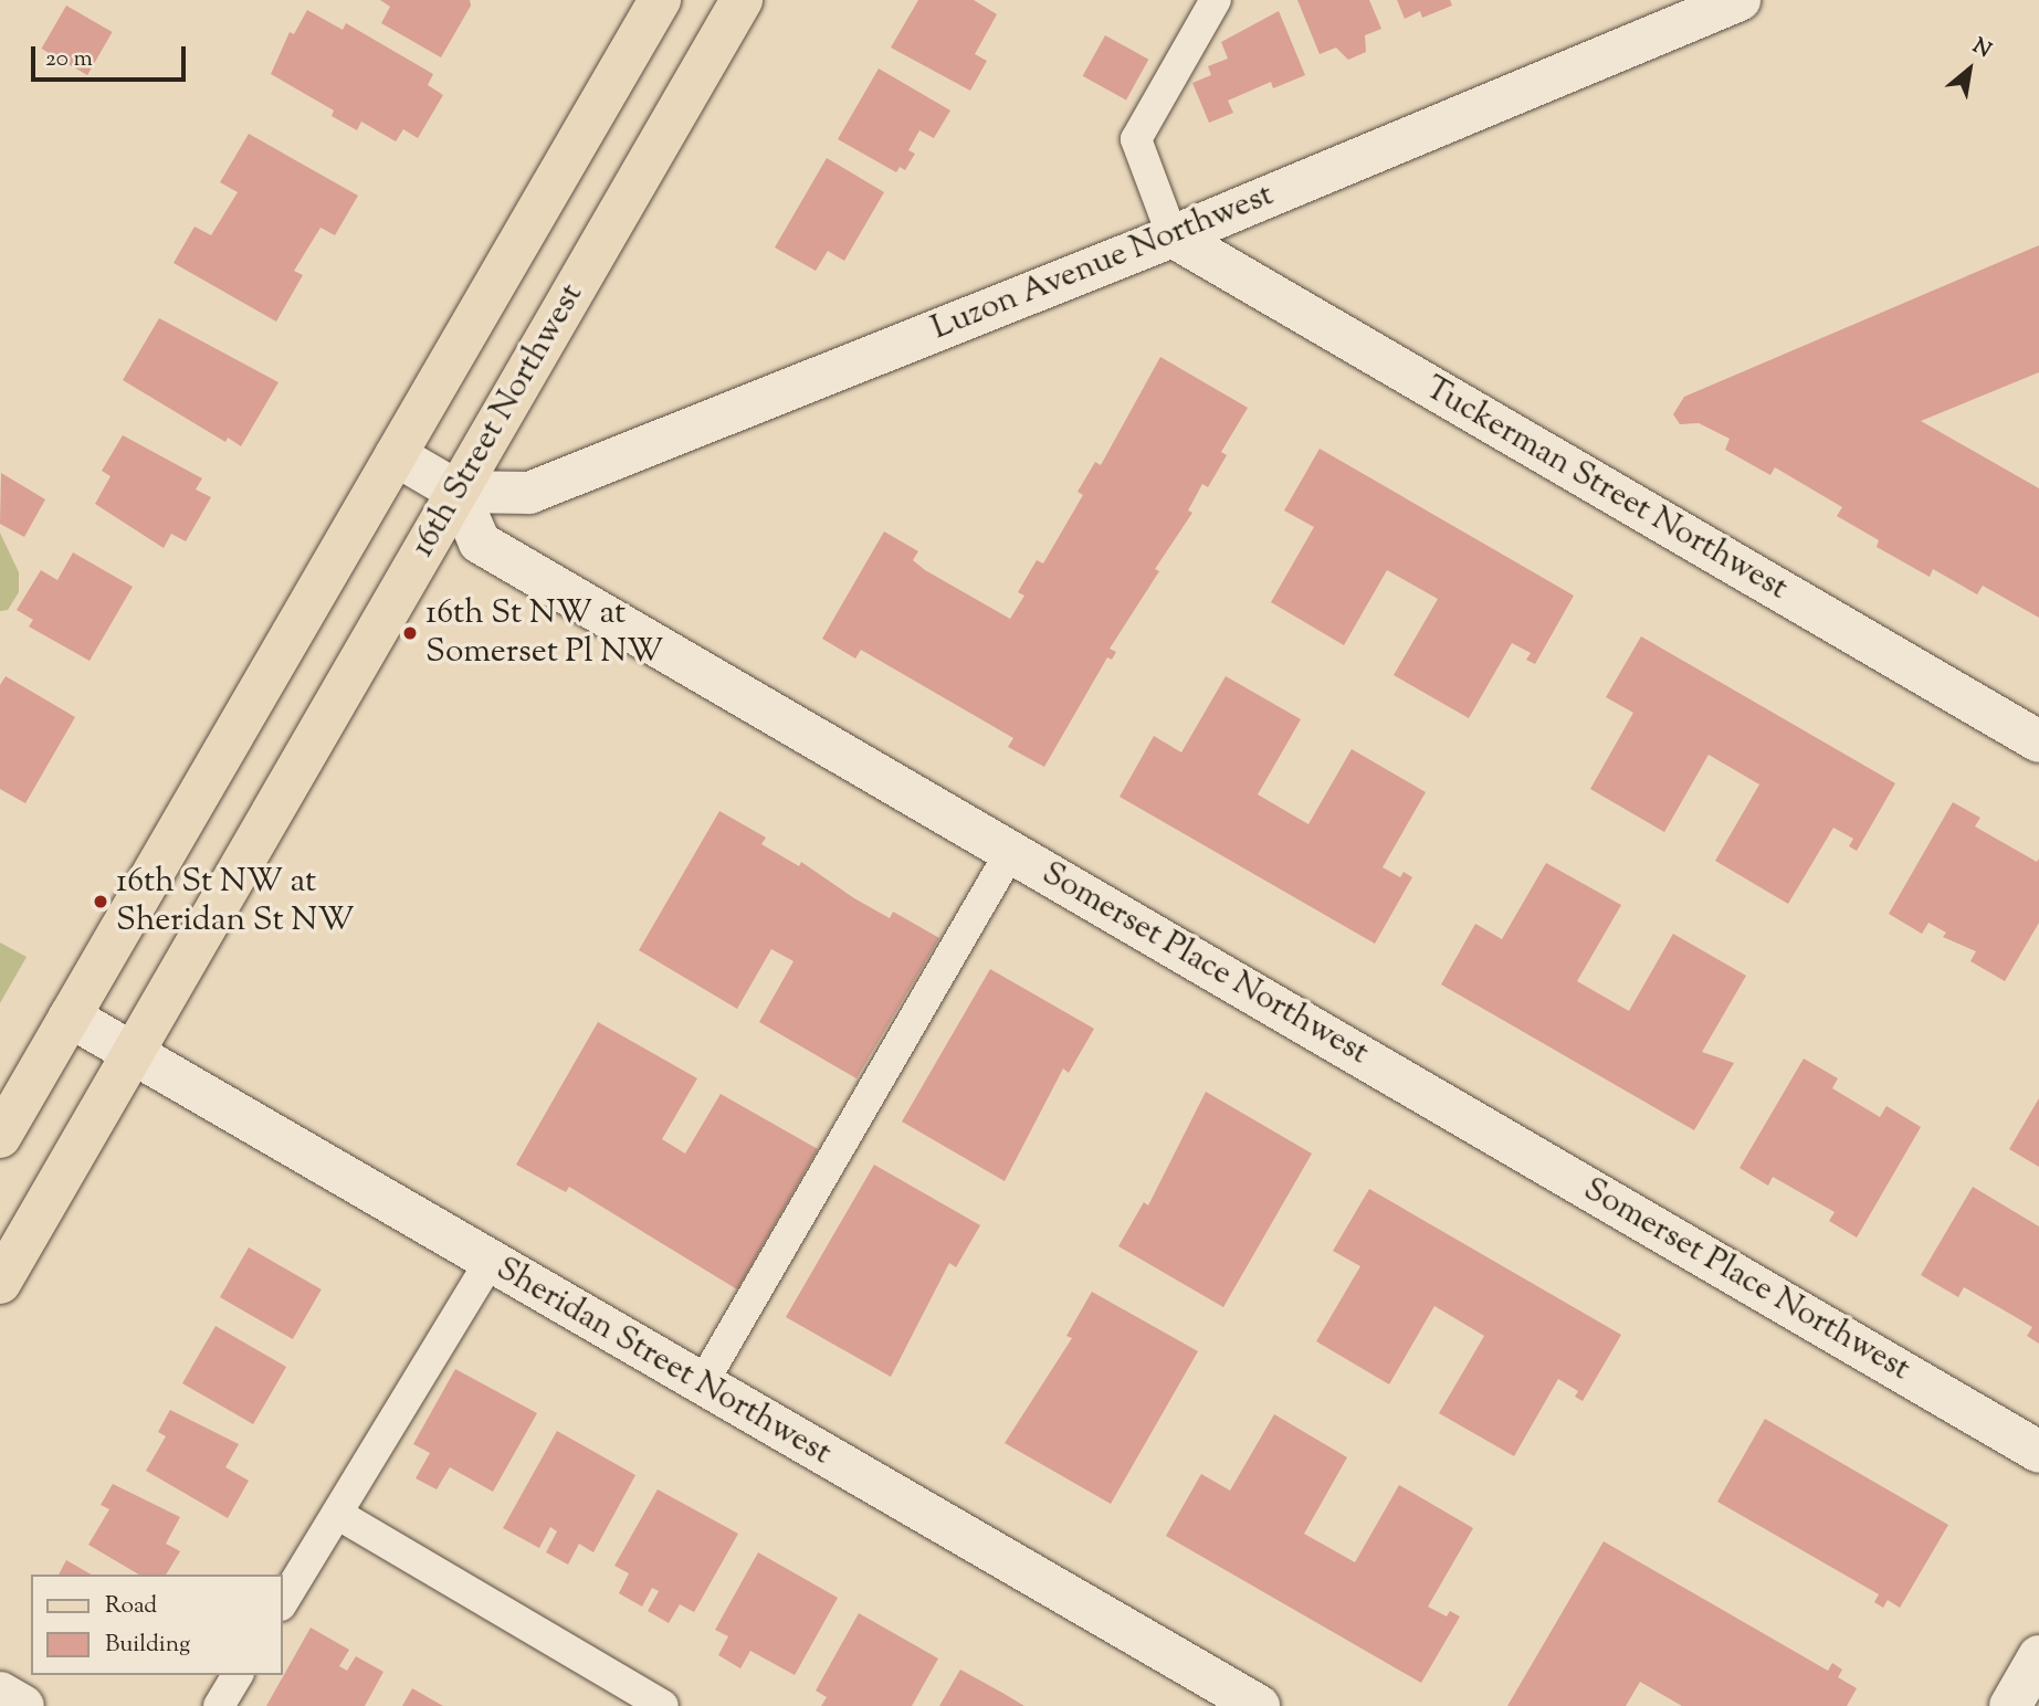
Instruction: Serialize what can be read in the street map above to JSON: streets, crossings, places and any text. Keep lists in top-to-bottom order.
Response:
{
  "streets": {
    "main road": ["16th Street Northwest"],
    "street": [
      "Luzon Avenue Northwest",
      "Tuckerman Street Northwest",
      "Somerset Place Northwest",
      "Sheridan Street Northwest"
    ]
  },
  "crossings": [
    ["Luzon Avenue Northwest", "16th Street Northwest"],
    ["Luzon Avenue Northwest", "Tuckerman Street Northwest"],
    ["Luzon Avenue Northwest", "Somerset Place Northwest"],
    ["16th Street Northwest", "Somerset Place Northwest"],
    ["16th Street Northwest", "Sheridan Street Northwest"]
  ],
  "places": ["16th St NW at Somerset Pl NW", "16th St NW at Sheridan St NW"],
  "legend": ["Road", "Building"],
  "scale_bar": "20 m",
  "north": "top right"
}
